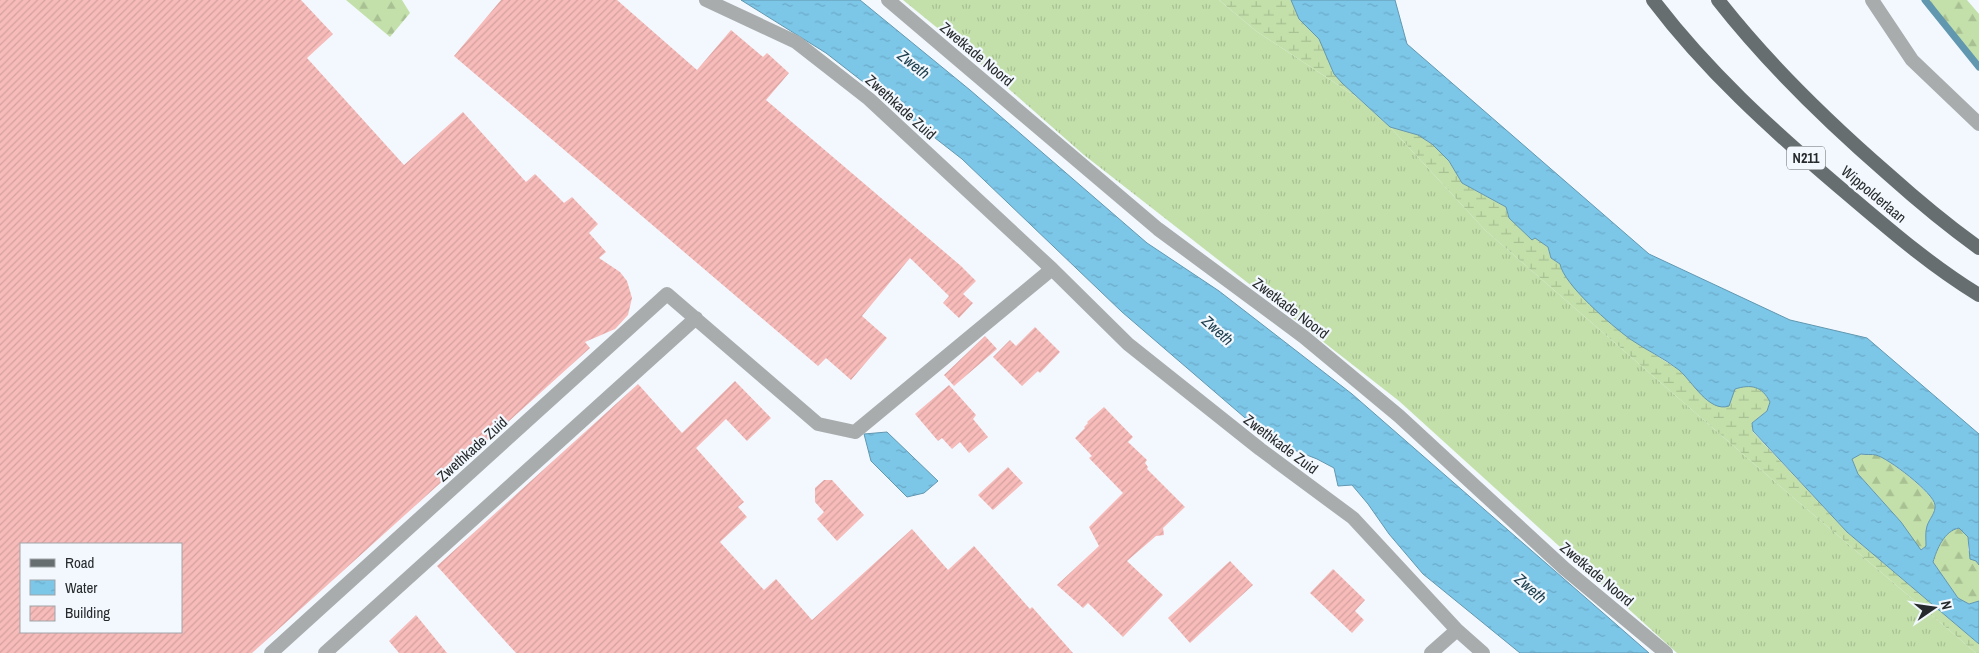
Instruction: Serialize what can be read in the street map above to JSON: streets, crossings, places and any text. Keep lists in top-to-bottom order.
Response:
{
  "streets": {
    "main road": ["N211", "Wippolderlaan"],
    "street": ["Zwetkade Noord", "Zwethkade Zuid"]
  },
  "water": ["Zweth"],
  "legend": ["Road", "Water", "Building"],
  "north": "right"
}
